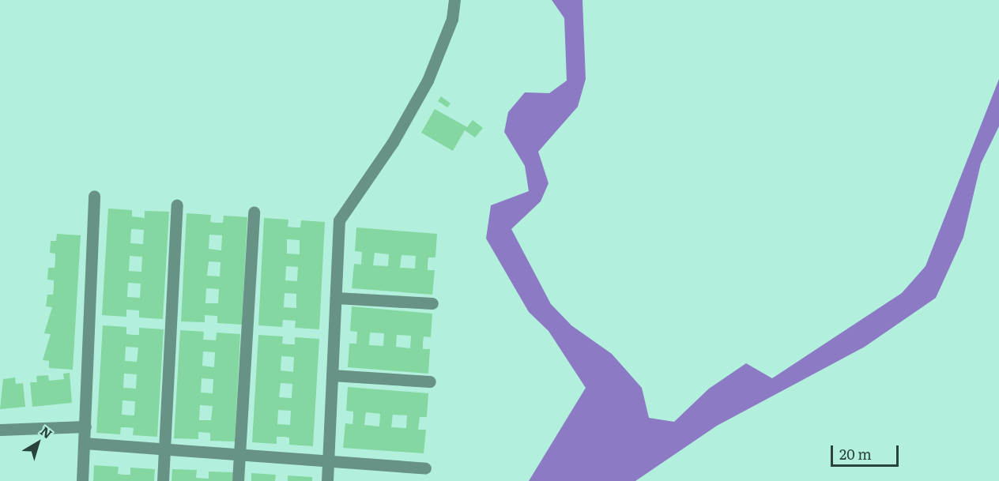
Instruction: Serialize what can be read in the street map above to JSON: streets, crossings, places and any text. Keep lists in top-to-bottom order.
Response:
{
  "scale_bar": "20 m",
  "north": "top right"
}
